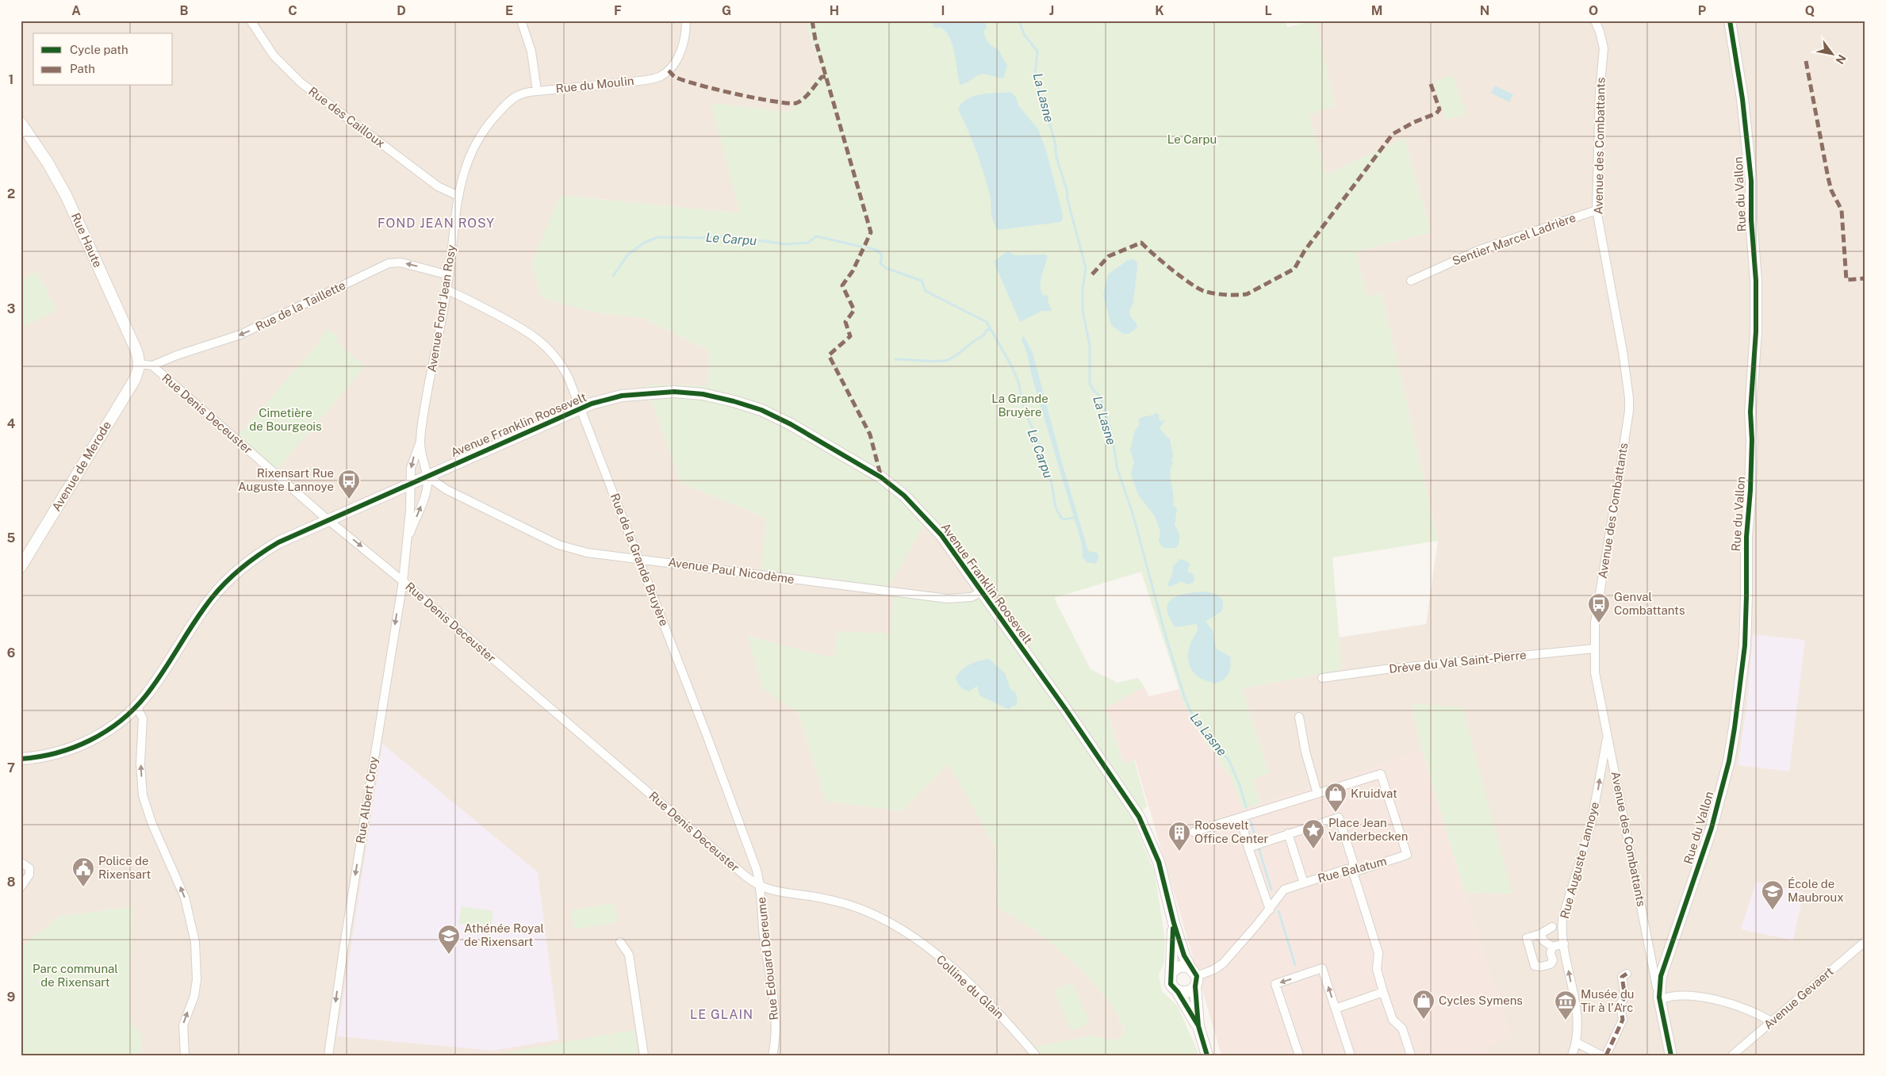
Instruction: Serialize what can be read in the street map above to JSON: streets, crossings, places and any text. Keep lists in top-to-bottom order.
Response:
{
  "streets": {
    "main road": [
      "Avenue des Combattants",
      "Rue du Vallon",
      "Rue Haute",
      "Avenue Franklin Roosevelt",
      "Avenue de Merode"
    ],
    "street": [
      "Rue du Moulin",
      "Rue des Cailloux",
      "Sentier Marcel Ladrière",
      "Rue de la Taillette",
      "Avenue Fond Jean Rosy",
      "Rue Denis Deceuster",
      "Rue de la Grande Bruyère",
      "Avenue Paul Nicodème",
      "Drève du Val Saint-Pierre",
      "Rue Albert Croy",
      "Rue Auguste Lannoye",
      "Rue Balatum",
      "Rue Edouard Dereume",
      "Colline du Glain",
      "Avenue Gevaert"
    ]
  },
  "crossings": [
    ["Rue du Moulin", "Avenue Fond Jean Rosy"],
    ["Rue des Cailloux", "Avenue Fond Jean Rosy"],
    ["Avenue des Combattants", "Rue du Vallon"],
    ["Avenue des Combattants", "Sentier Marcel Ladrière"],
    ["Avenue des Combattants", "Drève du Val Saint-Pierre"],
    ["Avenue des Combattants", "Rue Auguste Lannoye"],
    ["Rue Haute", "Rue Denis Deceuster"],
    ["Rue Haute", "Avenue de Merode"],
    ["Rue de la Taillette", "Avenue Fond Jean Rosy"],
    ["Rue de la Taillette", "Rue Denis Deceuster"],
    ["Avenue Fond Jean Rosy", "Avenue Franklin Roosevelt"],
    ["Avenue Fond Jean Rosy", "Rue de la Grande Bruyère"],
    ["Avenue Fond Jean Rosy", "Avenue Paul Nicodème"],
    ["Avenue Fond Jean Rosy", "Rue Albert Croy"],
    ["Rue Denis Deceuster", "Avenue Franklin Roosevelt"],
    ["Rue Denis Deceuster", "Avenue de Merode"],
    ["Rue Denis Deceuster", "Rue de la Grande Bruyère"],
    ["Rue Denis Deceuster", "Rue Albert Croy"],
    ["Rue Denis Deceuster", "Rue Edouard Dereume"],
    ["Rue Denis Deceuster", "Colline du Glain"],
    ["Avenue Franklin Roosevelt", "Rue de la Grande Bruyère"],
    ["Avenue Franklin Roosevelt", "Avenue Paul Nicodème"],
    ["Avenue Franklin Roosevelt", "Rue Albert Croy"],
    ["Avenue Franklin Roosevelt", "Rue Balatum"],
    ["Rue de la Grande Bruyère", "Avenue Paul Nicodème"],
    ["Rue de la Grande Bruyère", "Rue Edouard Dereume"],
    ["Rue de la Grande Bruyère", "Colline du Glain"],
    ["Avenue Paul Nicodème", "Rue Albert Croy"],
    ["Rue Edouard Dereume", "Colline du Glain"]
  ],
  "one_way": ["Rue de la Taillette", "Rue Auguste Lannoye"],
  "districts": ["FOND JEAN ROSY", "LE GLAIN"],
  "water": ["La Lasne", "Le Carpu"],
  "parks": [
    "Le Carpu",
    "La Grande Bruyère",
    "Cimetière de Bourgeois",
    "Parc communal de Rixensart"
  ],
  "places": {
    "bus stop": ["Rixensart Rue Auguste Lannoye", "Genval Combattants"],
    "shop": ["Kruidvat", "Cycles Symens"],
    "place": ["Place Jean Vanderbecken"],
    "building": ["Roosevelt Office Center"],
    "public building": ["Police de Rixensart"],
    "school or university": ["École de Maubroux", "Athénée Royal de Rixensart"],
    "museum": ["Musée du Tir à l'Arc"]
  },
  "legend": ["Cycle path", "Path"],
  "north": "bottom right",
  "grid": {
    "columns": [
      "A",
      "B",
      "C",
      "D",
      "E",
      "F",
      "G",
      "H",
      "I",
      "J",
      "K",
      "L",
      "M",
      "N",
      "O",
      "P",
      "Q"
    ],
    "rows": [
      "1",
      "2",
      "3",
      "4",
      "5",
      "6",
      "7",
      "8",
      "9"
    ]
  }
}
